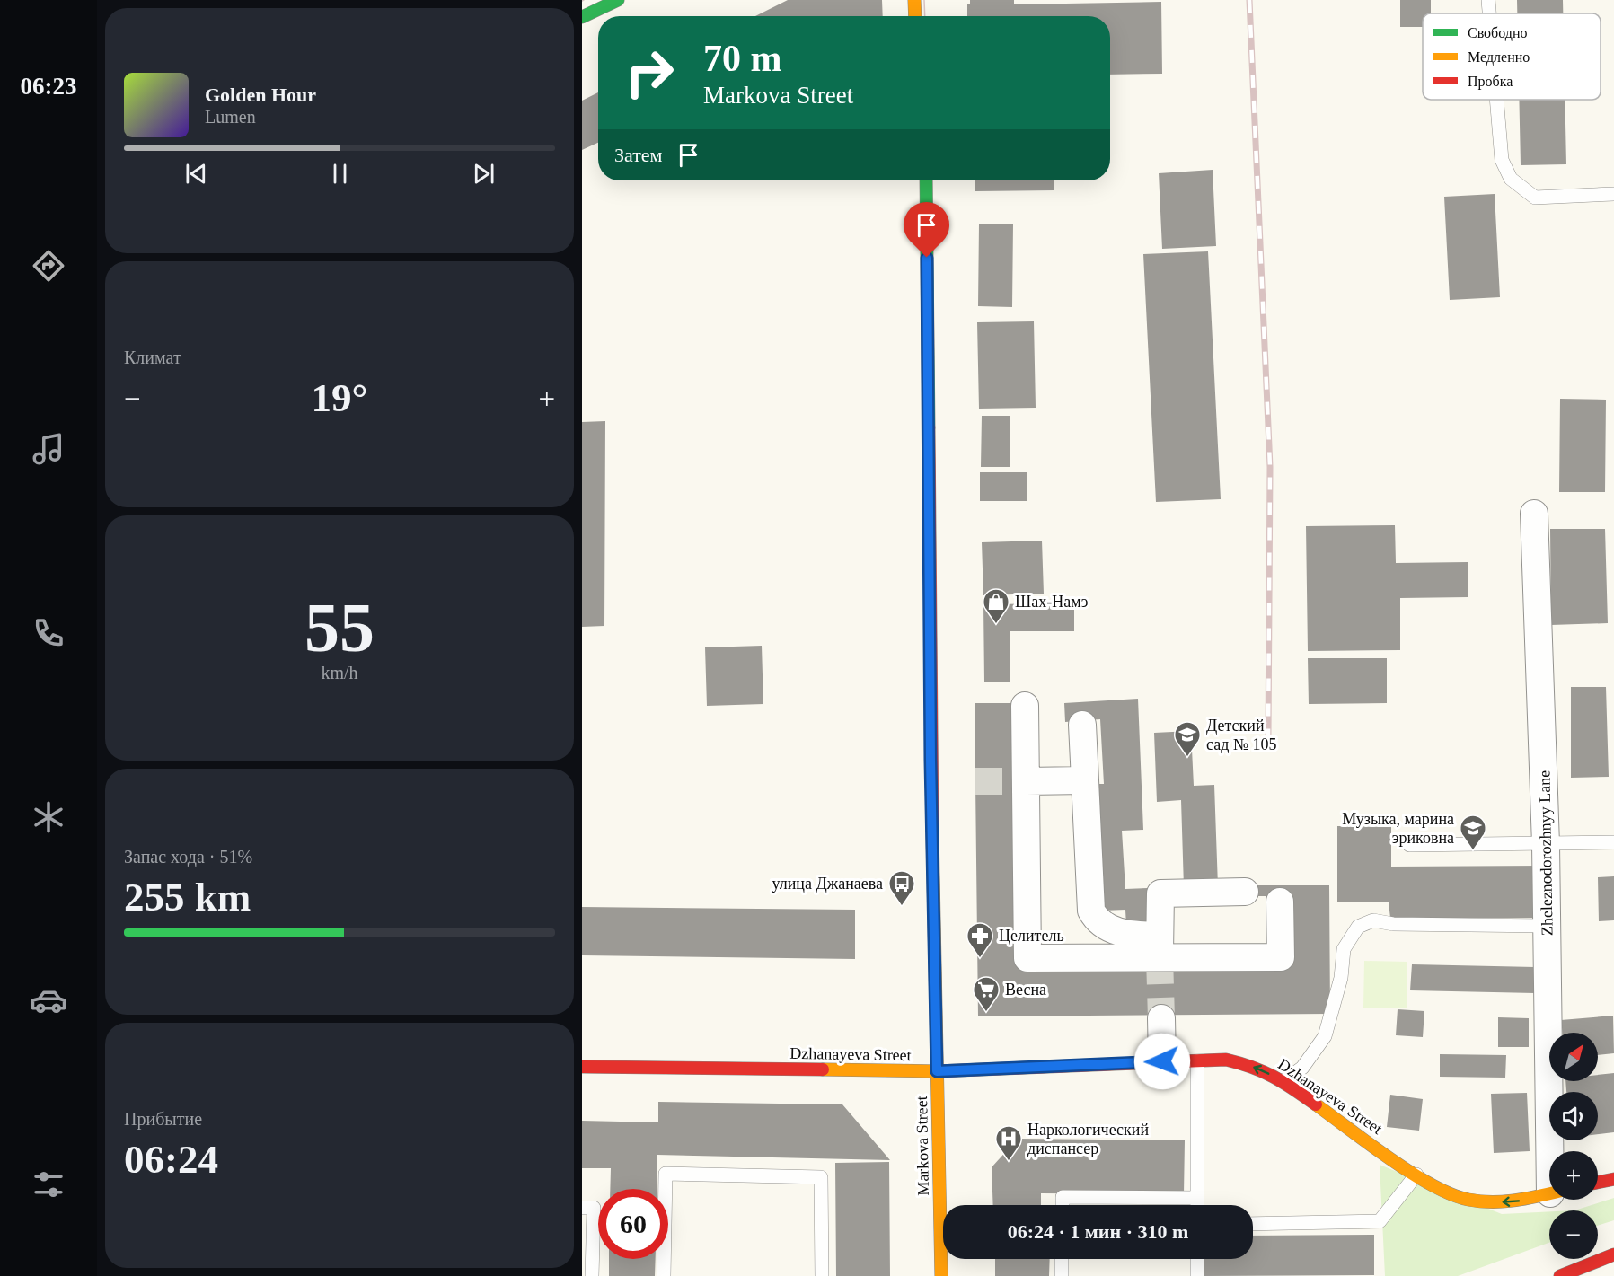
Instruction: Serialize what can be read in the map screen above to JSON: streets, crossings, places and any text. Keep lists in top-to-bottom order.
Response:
{
  "streets": {
    "main road": ["Dzhanayeva Street", "Markova Street"],
    "street": ["Zheleznodorozhnyy Lane"]
  },
  "crossings": [
    ["Dzhanayeva Street", "Markova Street"]
  ],
  "places": {
    "shop": ["Шах-Намэ"],
    "school or university": ["Детский сад № 105", "Музыка, марина эриковна"],
    "bus stop": ["улица Джанаева"],
    "pharmacy": ["Целитель"],
    "supermarket": ["Весна"],
    "hospital": ["Наркологический диспансер"]
  },
  "legend": ["Свободно", "Медленно", "Пробка"],
  "north": "top right",
  "page": {
    "tabs": "06:23",
    "turn": ["70 m", "Markova Street"],
    "song": ["Golden Hour", "Lumen"],
    "then": "Затем",
    "tile": [
      "Климат",
      ["55", "km/h"],
      ["Запас хода · 51%", "255 km"],
      ["Прибытие", "06:24"]
    ],
    "heat": ["−", "19°", "+"],
    "map_buttons": ["+", "−"],
    "limit": "60",
    "trip": "06:24 · 1 мин · 310 m"
  }
}
